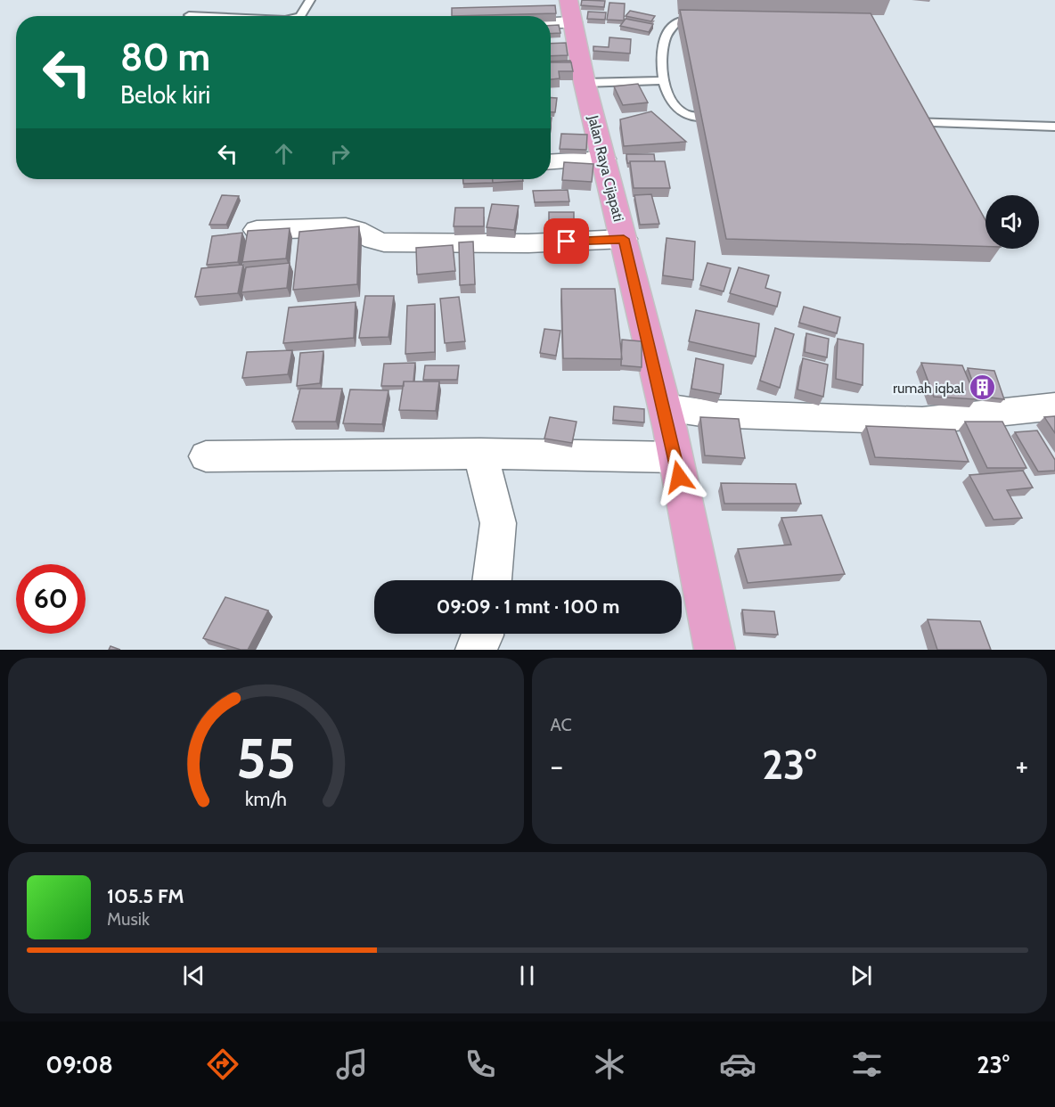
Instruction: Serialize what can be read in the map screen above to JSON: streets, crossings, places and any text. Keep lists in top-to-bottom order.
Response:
{
  "streets": {
    "main road": ["Jalan Raya Cijapati"]
  },
  "places": {
    "building": ["rumah iqbal"]
  },
  "page": {
    "turn": ["80 m", "Belok kiri"],
    "limit": "60",
    "trip": "09:09 · 1 mnt · 100 m",
    "tile": "AC",
    "heat": ["−", "23°", "+"],
    "song": ["105.5 FM", "Musik"],
    "tabs": ["09:08", "23°"],
    "gauge": ["55", "km/h"]
  }
}
